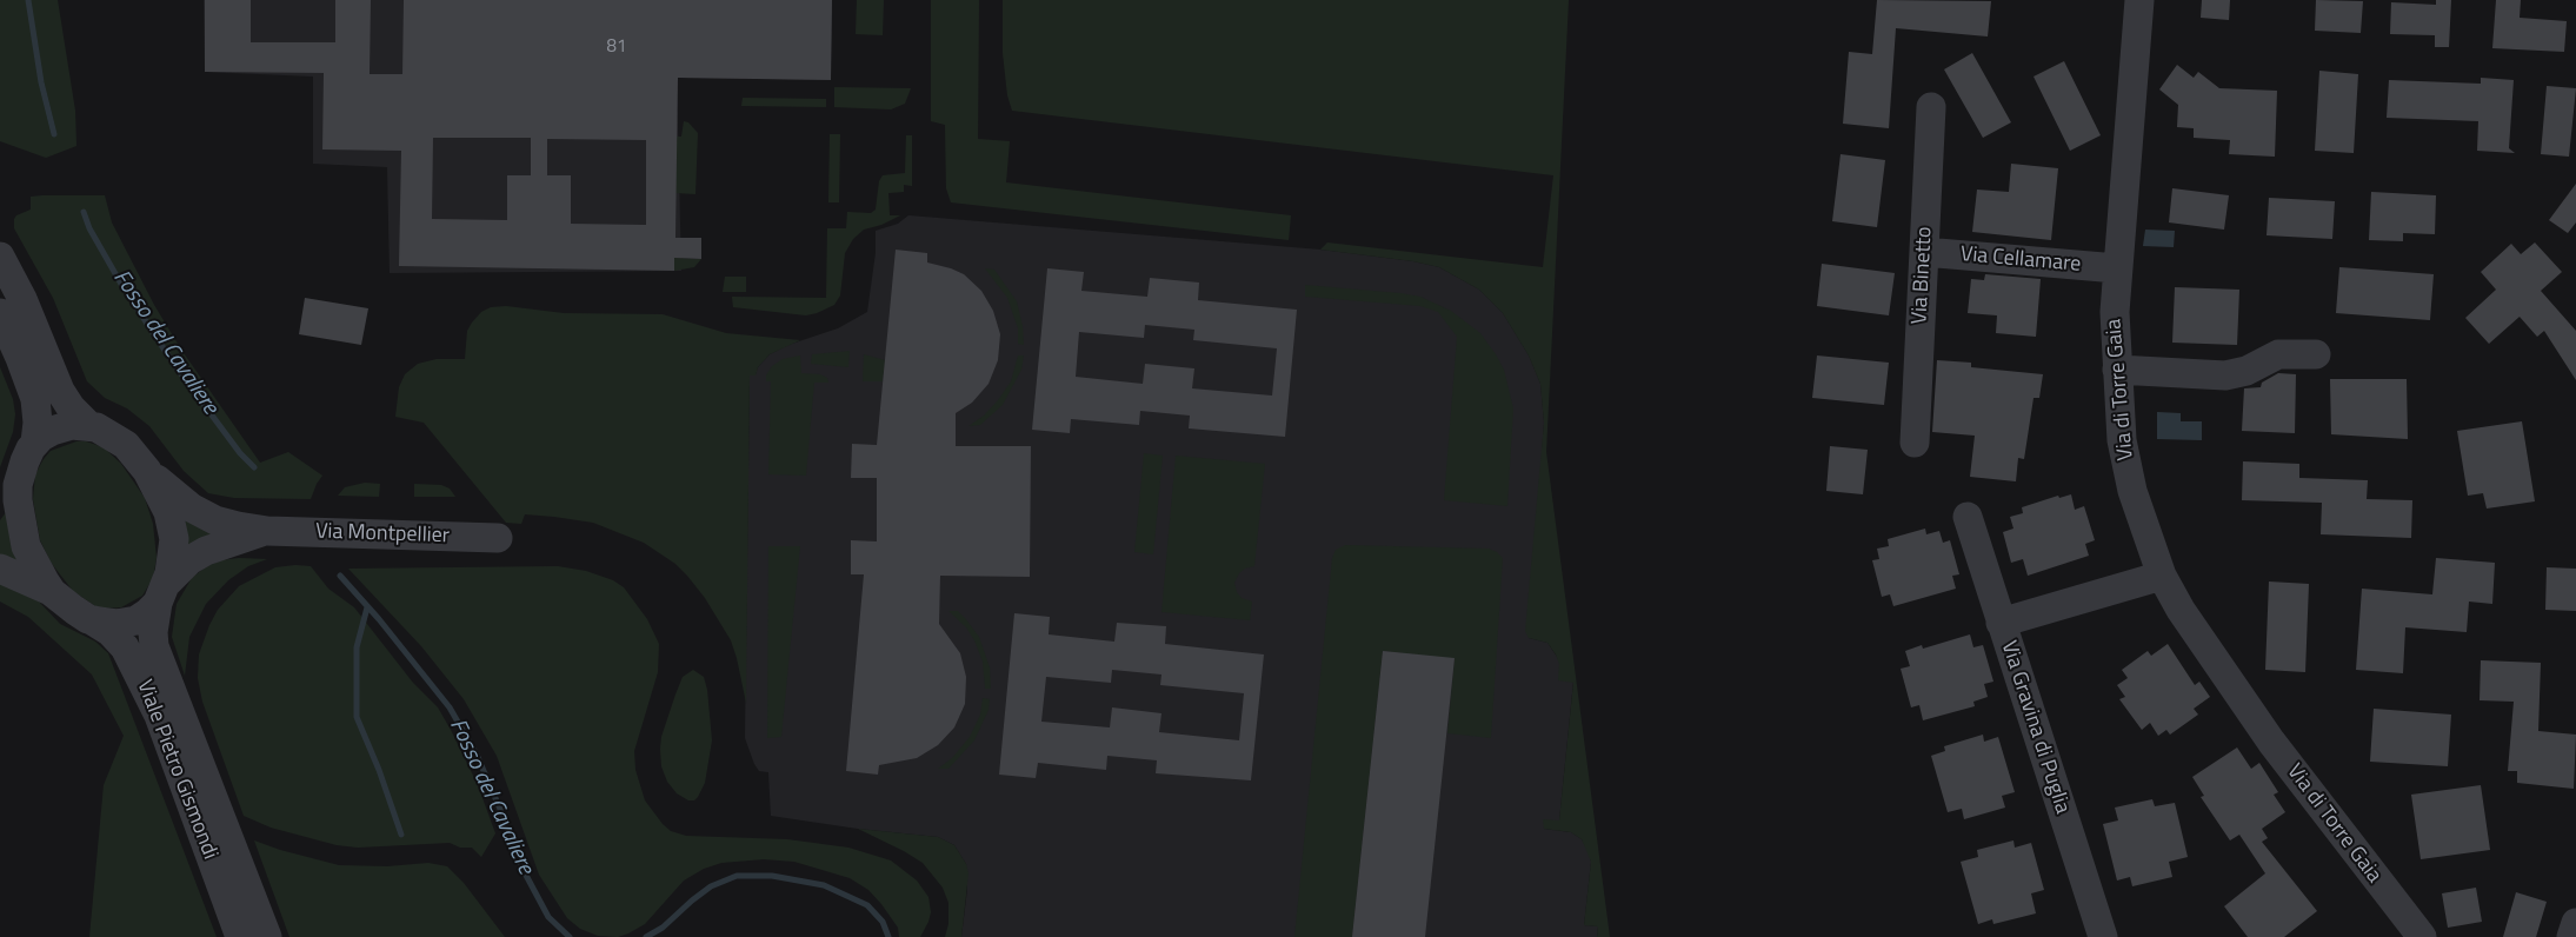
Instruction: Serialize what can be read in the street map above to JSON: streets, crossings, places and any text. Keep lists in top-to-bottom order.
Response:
{
  "streets": {
    "street": [
      "Via Cellamare",
      "Via Binetto",
      "Via di Torre Gaia",
      "Via Montpellier",
      "Via Gravina di Puglia",
      "Viale Pietro Gismondi"
    ]
  },
  "crossings": [
    ["Via Cellamare", "Via Binetto"],
    ["Via Cellamare", "Via di Torre Gaia"],
    ["Via Montpellier", "Viale Pietro Gismondi"]
  ],
  "water": ["Fosso del Cavaliere"],
  "house_numbers": ["81"]
}
